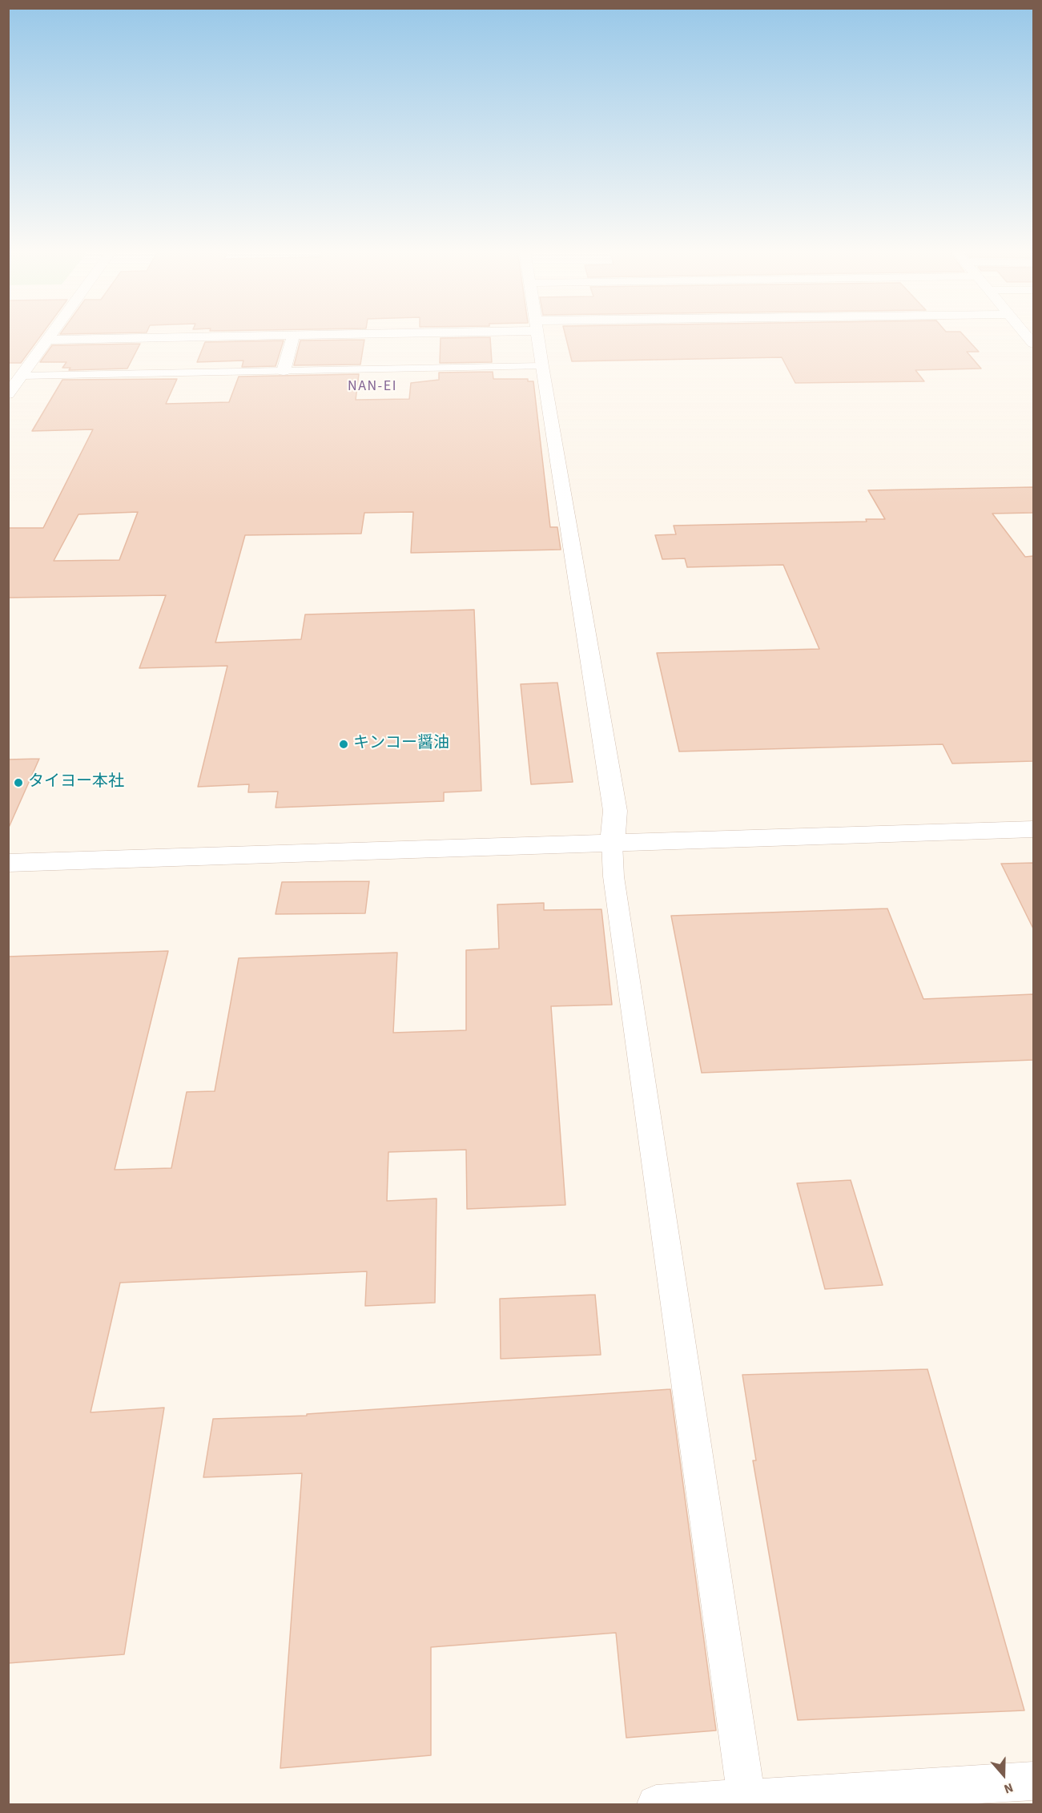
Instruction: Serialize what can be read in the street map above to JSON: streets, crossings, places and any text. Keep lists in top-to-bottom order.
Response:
{
  "districts": ["NAN-EI"],
  "places": ["キンコー醤油", "タイヨー本社"],
  "north": "bottom"
}
